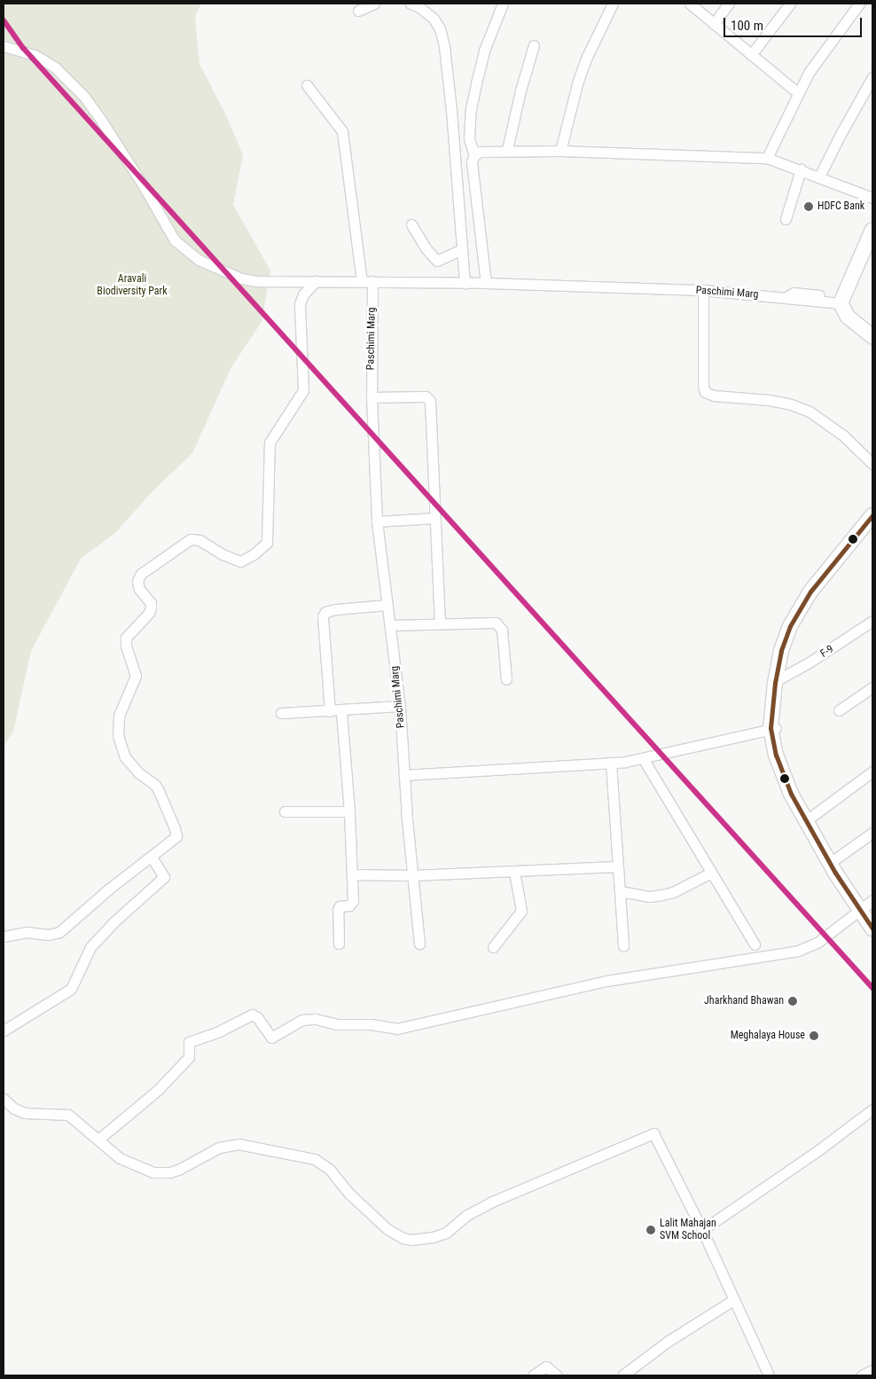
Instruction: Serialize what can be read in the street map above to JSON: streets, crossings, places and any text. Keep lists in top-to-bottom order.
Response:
{
  "streets": {
    "street": ["Paschimi Marg", "F-9"]
  },
  "parks": ["Aravali Biodiversity Park"],
  "places": [
    "HDFC Bank",
    "Jharkhand Bhawan",
    "Meghalaya House",
    "Lalit Mahajan SVM School"
  ],
  "scale_bar": "100 m"
}
